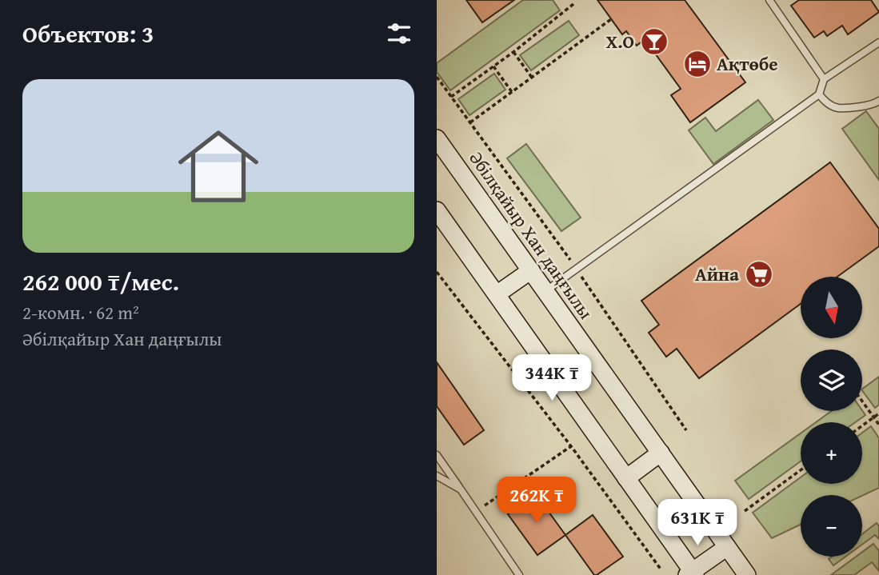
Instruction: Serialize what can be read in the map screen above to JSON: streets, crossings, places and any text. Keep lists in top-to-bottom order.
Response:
{
  "streets": {
    "main road": ["Әбілқайыр Хан даңғылы"]
  },
  "places": {
    "bar": ["X.O"],
    "hotel": ["Ақтөбе"],
    "supermarket": ["Айна"]
  },
  "north": "bottom",
  "page": {
    "heading": "Объектов: 3",
    "list": [
      {
        "name": "262 000 ₸/мес.",
        "note": "2-комн. · 62 m² · Әбілқайыр Хан даңғылы"
      }
    ],
    "map_buttons": ["+", "−"],
    "price": ["344K ₸", "262K ₸", "631K ₸"]
  }
}
